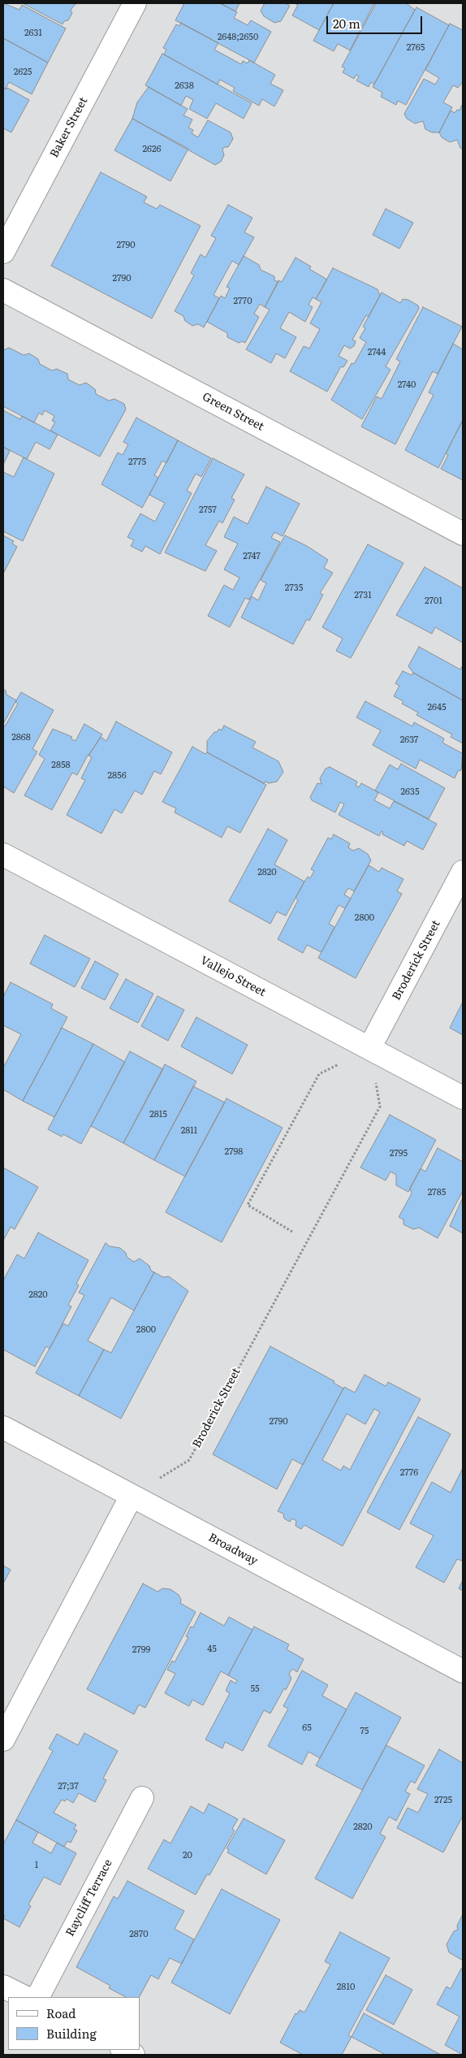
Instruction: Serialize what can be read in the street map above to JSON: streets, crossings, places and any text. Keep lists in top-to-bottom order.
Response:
{
  "streets": {
    "street": [
      "Baker Street",
      "Green Street",
      "Broderick Street",
      "Vallejo Street",
      "Broadway",
      "Raycliff Terrace"
    ]
  },
  "crossings": [
    ["Broderick Street", "Vallejo Street"],
    ["Broderick Street", "Broadway"]
  ],
  "house_numbers": [
    "2631",
    "2648;2650",
    "2765",
    "2625",
    "2638",
    "2626",
    "2790",
    "2790",
    "2770",
    "2744",
    "2740",
    "2775",
    "2757",
    "2747",
    "2735",
    "2731",
    "2701",
    "2645",
    "2868",
    "2637",
    "2858",
    "2856",
    "2635",
    "2820",
    "2800",
    "2815",
    "2811",
    "2798",
    "2795",
    "2785",
    "2820",
    "2800",
    "2790",
    "2776",
    "45",
    "2799",
    "55",
    "65",
    "75",
    "27;37",
    "2725",
    "2820",
    "20",
    "1",
    "2870",
    "2810"
  ],
  "legend": ["Road", "Building"],
  "scale_bar": "20 m"
}
